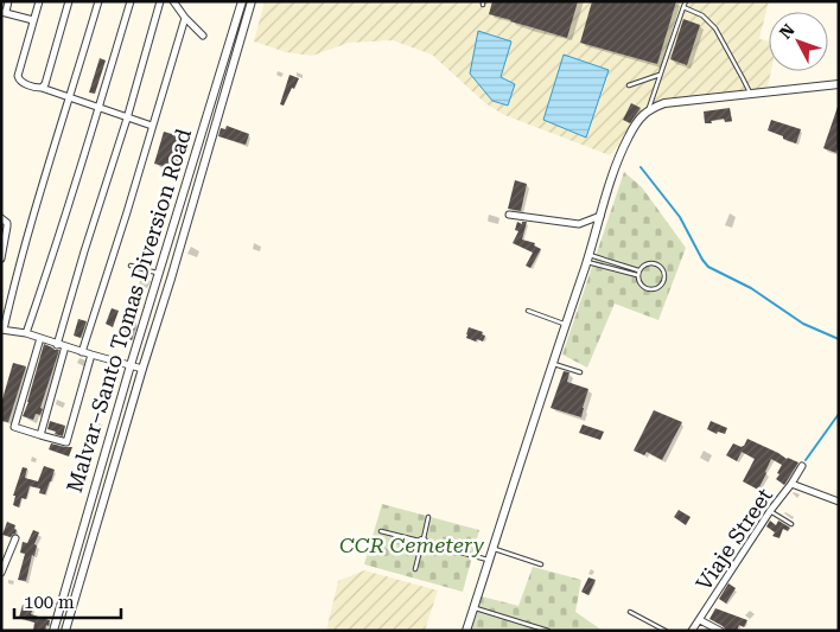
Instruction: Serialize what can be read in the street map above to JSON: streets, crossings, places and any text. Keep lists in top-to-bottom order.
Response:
{
  "streets": {
    "street": ["Malvar–Santo Tomas Diversion Road", "Viaje Street"]
  },
  "parks": ["CCR Cemetery"],
  "scale_bar": "100 m",
  "north": "top left"
}
